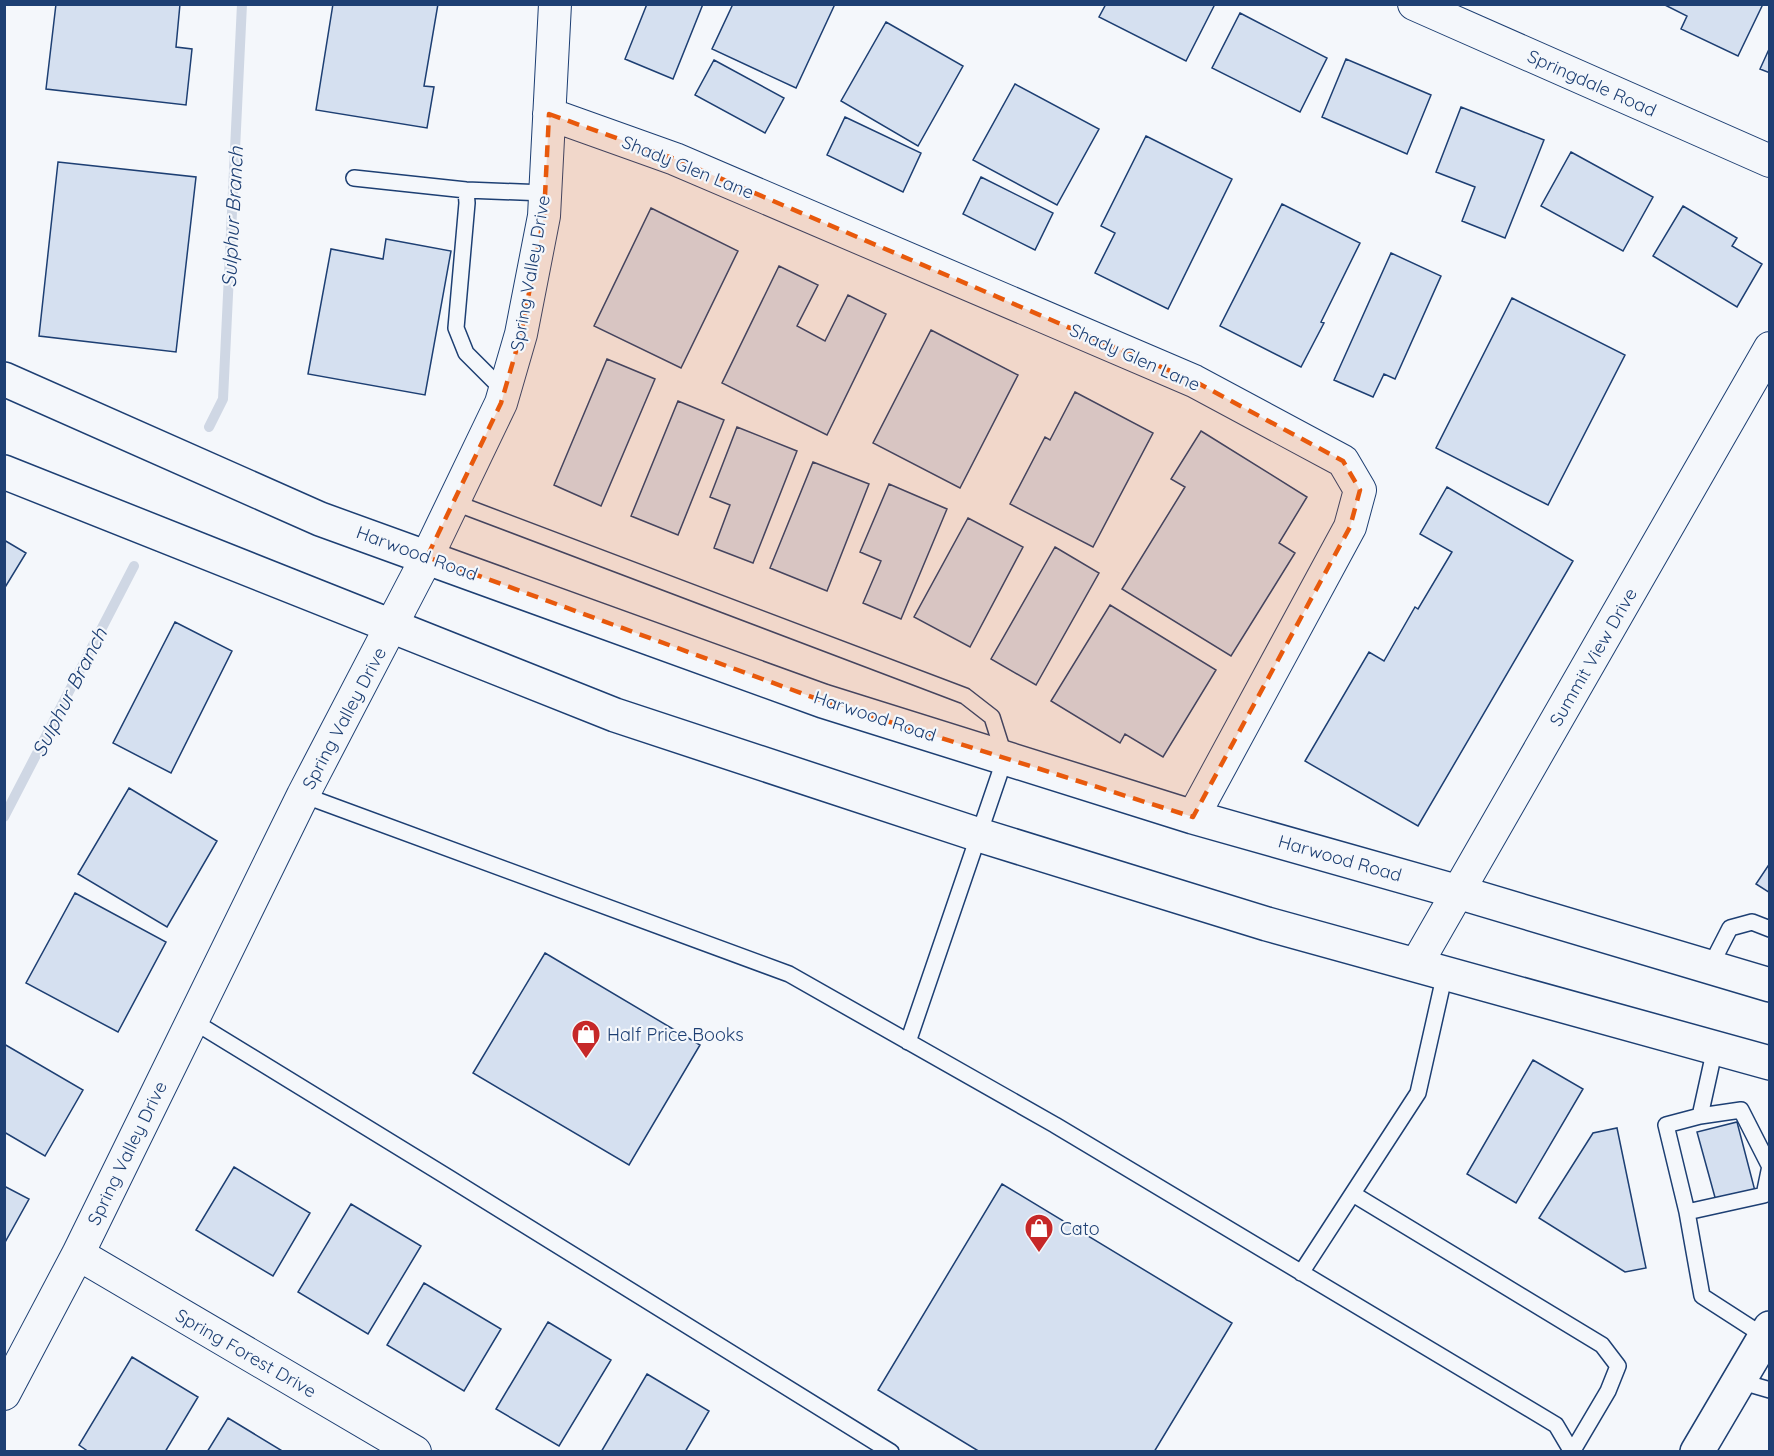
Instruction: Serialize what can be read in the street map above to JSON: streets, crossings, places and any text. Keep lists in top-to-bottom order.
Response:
{
  "streets": {
    "main road": ["Harwood Road"],
    "street": [
      "Springdale Road",
      "Shady Glen Lane",
      "Spring Valley Drive",
      "Summit View Drive",
      "Spring Forest Drive"
    ]
  },
  "crossings": [
    ["Shady Glen Lane", "Spring Valley Drive"],
    ["Shady Glen Lane", "Harwood Road"],
    ["Spring Valley Drive", "Harwood Road"],
    ["Spring Valley Drive", "Spring Forest Drive"],
    ["Harwood Road", "Summit View Drive"]
  ],
  "water": ["Sulphur Branch"],
  "places": {
    "shop": ["Half Price Books", "Cato"]
  }
}
